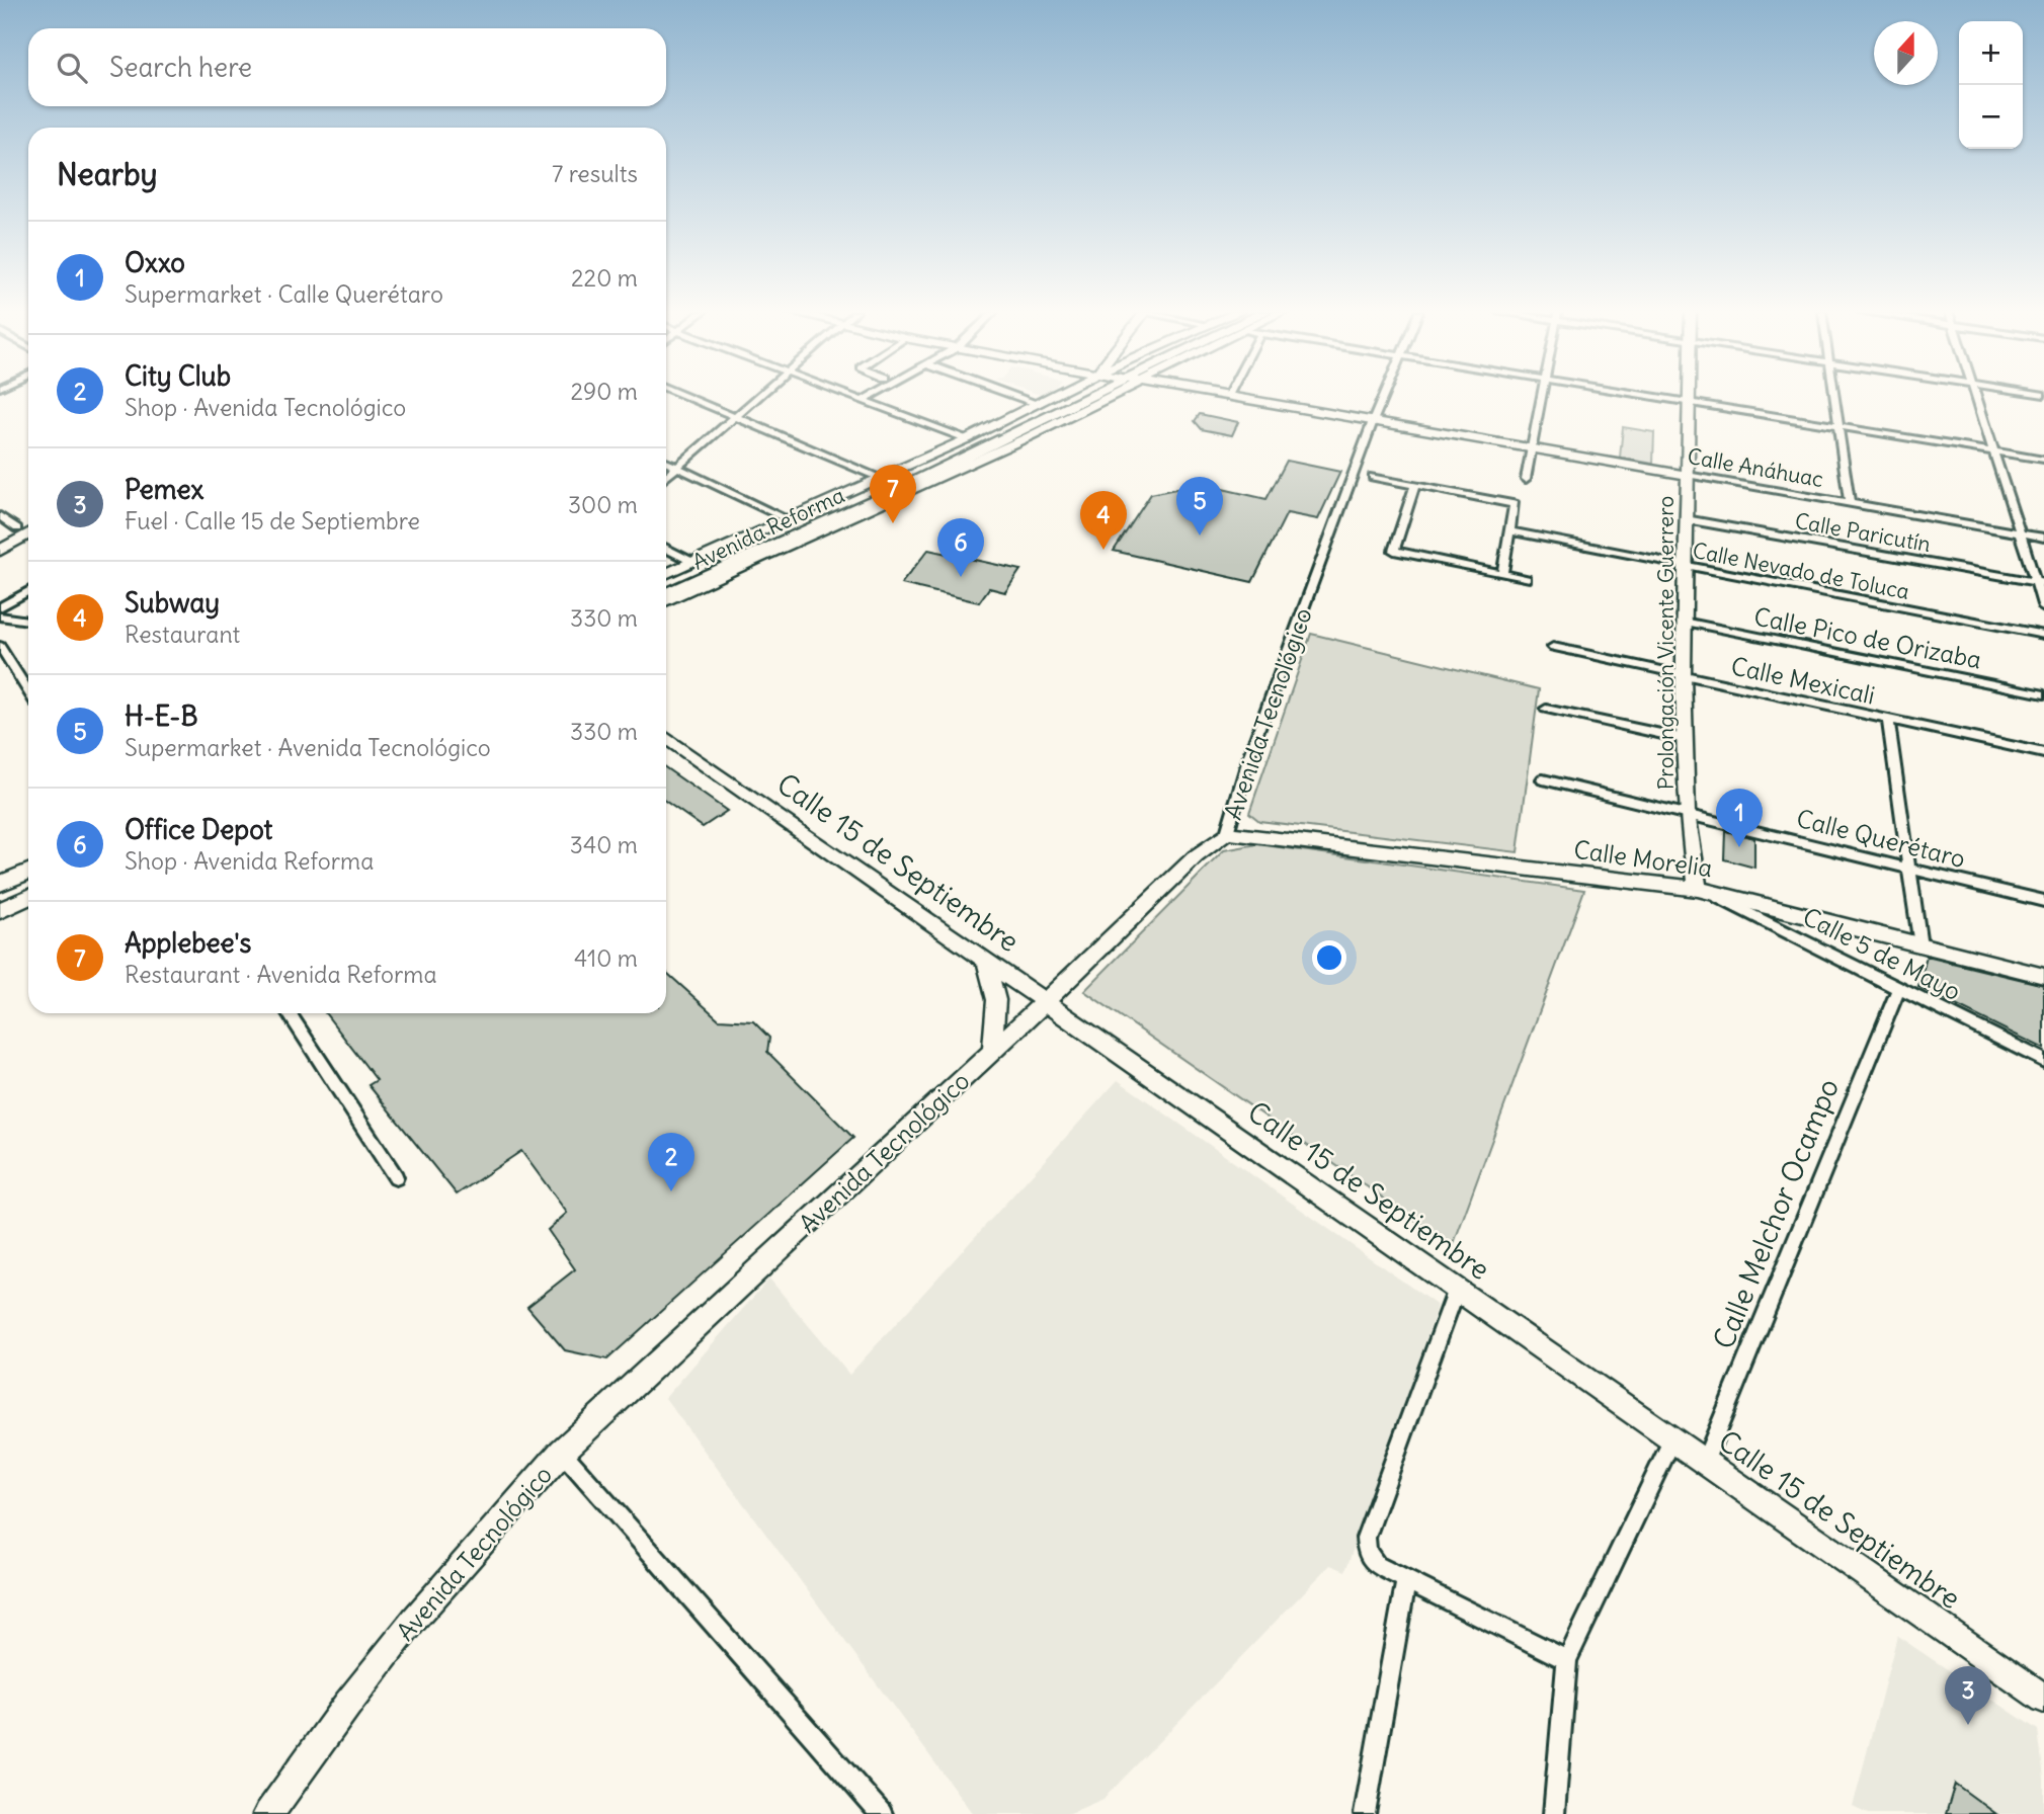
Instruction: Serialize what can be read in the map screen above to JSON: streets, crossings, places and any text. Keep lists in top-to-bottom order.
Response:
{
  "streets": {
    "main road": ["Avenida Reforma"],
    "street": [
      "Calle Anáhuac",
      "Calle Paricutín",
      "Calle Nevado de Toluca",
      "Calle Pico de Orizaba",
      "Prolongación Vicente Guerrero",
      "Calle Mexicali",
      "Avenida Tecnológico",
      "Calle Querétaro",
      "Calle Morelia",
      "Calle 15 de Septiembre",
      "Calle 5 de Mayo",
      "Calle Melchor Ocampo"
    ]
  },
  "crossings": [
    ["Calle Anáhuac", "Prolongación Vicente Guerrero"],
    ["Calle Anáhuac", "Avenida Tecnológico"],
    ["Calle Paricutín", "Prolongación Vicente Guerrero"],
    ["Calle Nevado de Toluca", "Prolongación Vicente Guerrero"],
    ["Calle Pico de Orizaba", "Prolongación Vicente Guerrero"],
    ["Prolongación Vicente Guerrero", "Calle Mexicali"],
    ["Prolongación Vicente Guerrero", "Calle Querétaro"],
    ["Prolongación Vicente Guerrero", "Calle Morelia"],
    ["Prolongación Vicente Guerrero", "Calle 5 de Mayo"],
    ["Avenida Tecnológico", "Calle Morelia"],
    ["Avenida Tecnológico", "Calle 15 de Septiembre"],
    ["Calle Morelia", "Calle 5 de Mayo"],
    ["Calle 15 de Septiembre", "Calle Melchor Ocampo"],
    ["Calle 5 de Mayo", "Calle Melchor Ocampo"]
  ],
  "north": "top",
  "page": {
    "map_buttons": ["+", "−"],
    "search": "Search here",
    "heading": ["Nearby", "7 results"],
    "list": [
      {
        "mark": "1",
        "name": "Oxxo",
        "note": "Supermarket · Calle Querétaro",
        "value": "220 m"
      },
      {
        "mark": "2",
        "name": "City Club",
        "note": "Shop · Avenida Tecnológico",
        "value": "290 m"
      },
      {
        "mark": "3",
        "name": "Pemex",
        "note": "Fuel · Calle 15 de Septiembre",
        "value": "300 m"
      },
      {
        "mark": "4",
        "name": "Subway",
        "note": "Restaurant",
        "value": "330 m"
      },
      {
        "mark": "5",
        "name": "H-E-B",
        "note": "Supermarket · Avenida Tecnológico",
        "value": "330 m"
      },
      {
        "mark": "6",
        "name": "Office Depot",
        "note": "Shop · Avenida Reforma",
        "value": "340 m"
      },
      {
        "mark": "7",
        "name": "Applebee's",
        "note": "Restaurant · Avenida Reforma",
        "value": "410 m"
      }
    ],
    "pins": [
      "7",
      "5",
      "4",
      "6",
      "1",
      "2",
      "3"
    ]
  }
}
